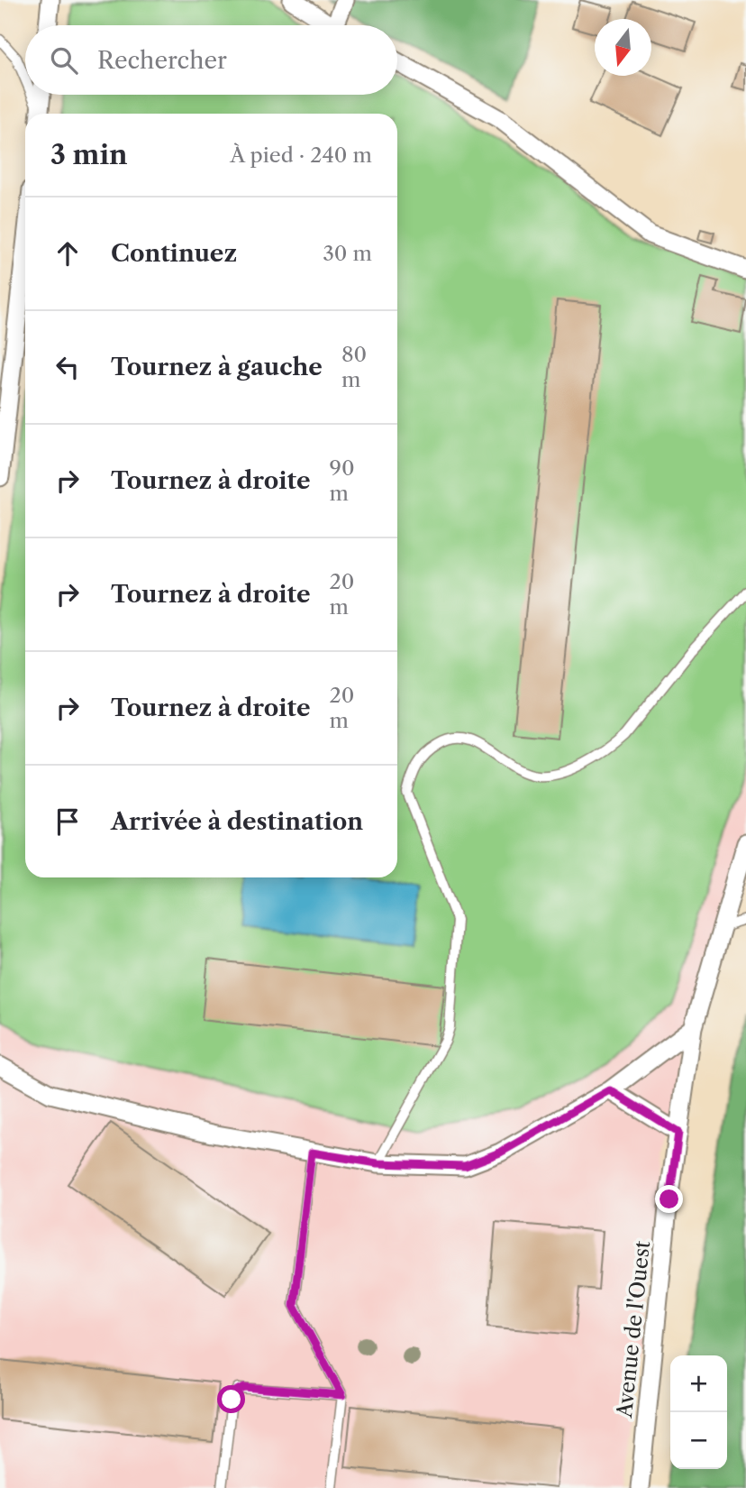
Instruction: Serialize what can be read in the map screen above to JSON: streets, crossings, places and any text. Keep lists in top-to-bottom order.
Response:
{
  "streets": {
    "street": ["Avenue de l'Ouest"]
  },
  "north": "bottom",
  "page": {
    "search": "Rechercher",
    "heading": ["3 min", "À pied · 240 m"],
    "list": [
      ["Continuez", "30 m"],
      ["Tournez à gauche", "80 m"],
      ["Tournez à droite", "90 m"],
      ["Tournez à droite", "20 m"],
      ["Tournez à droite", "20 m"],
      "Arrivée à destination"
    ],
    "map_buttons": ["+", "−"]
  }
}
